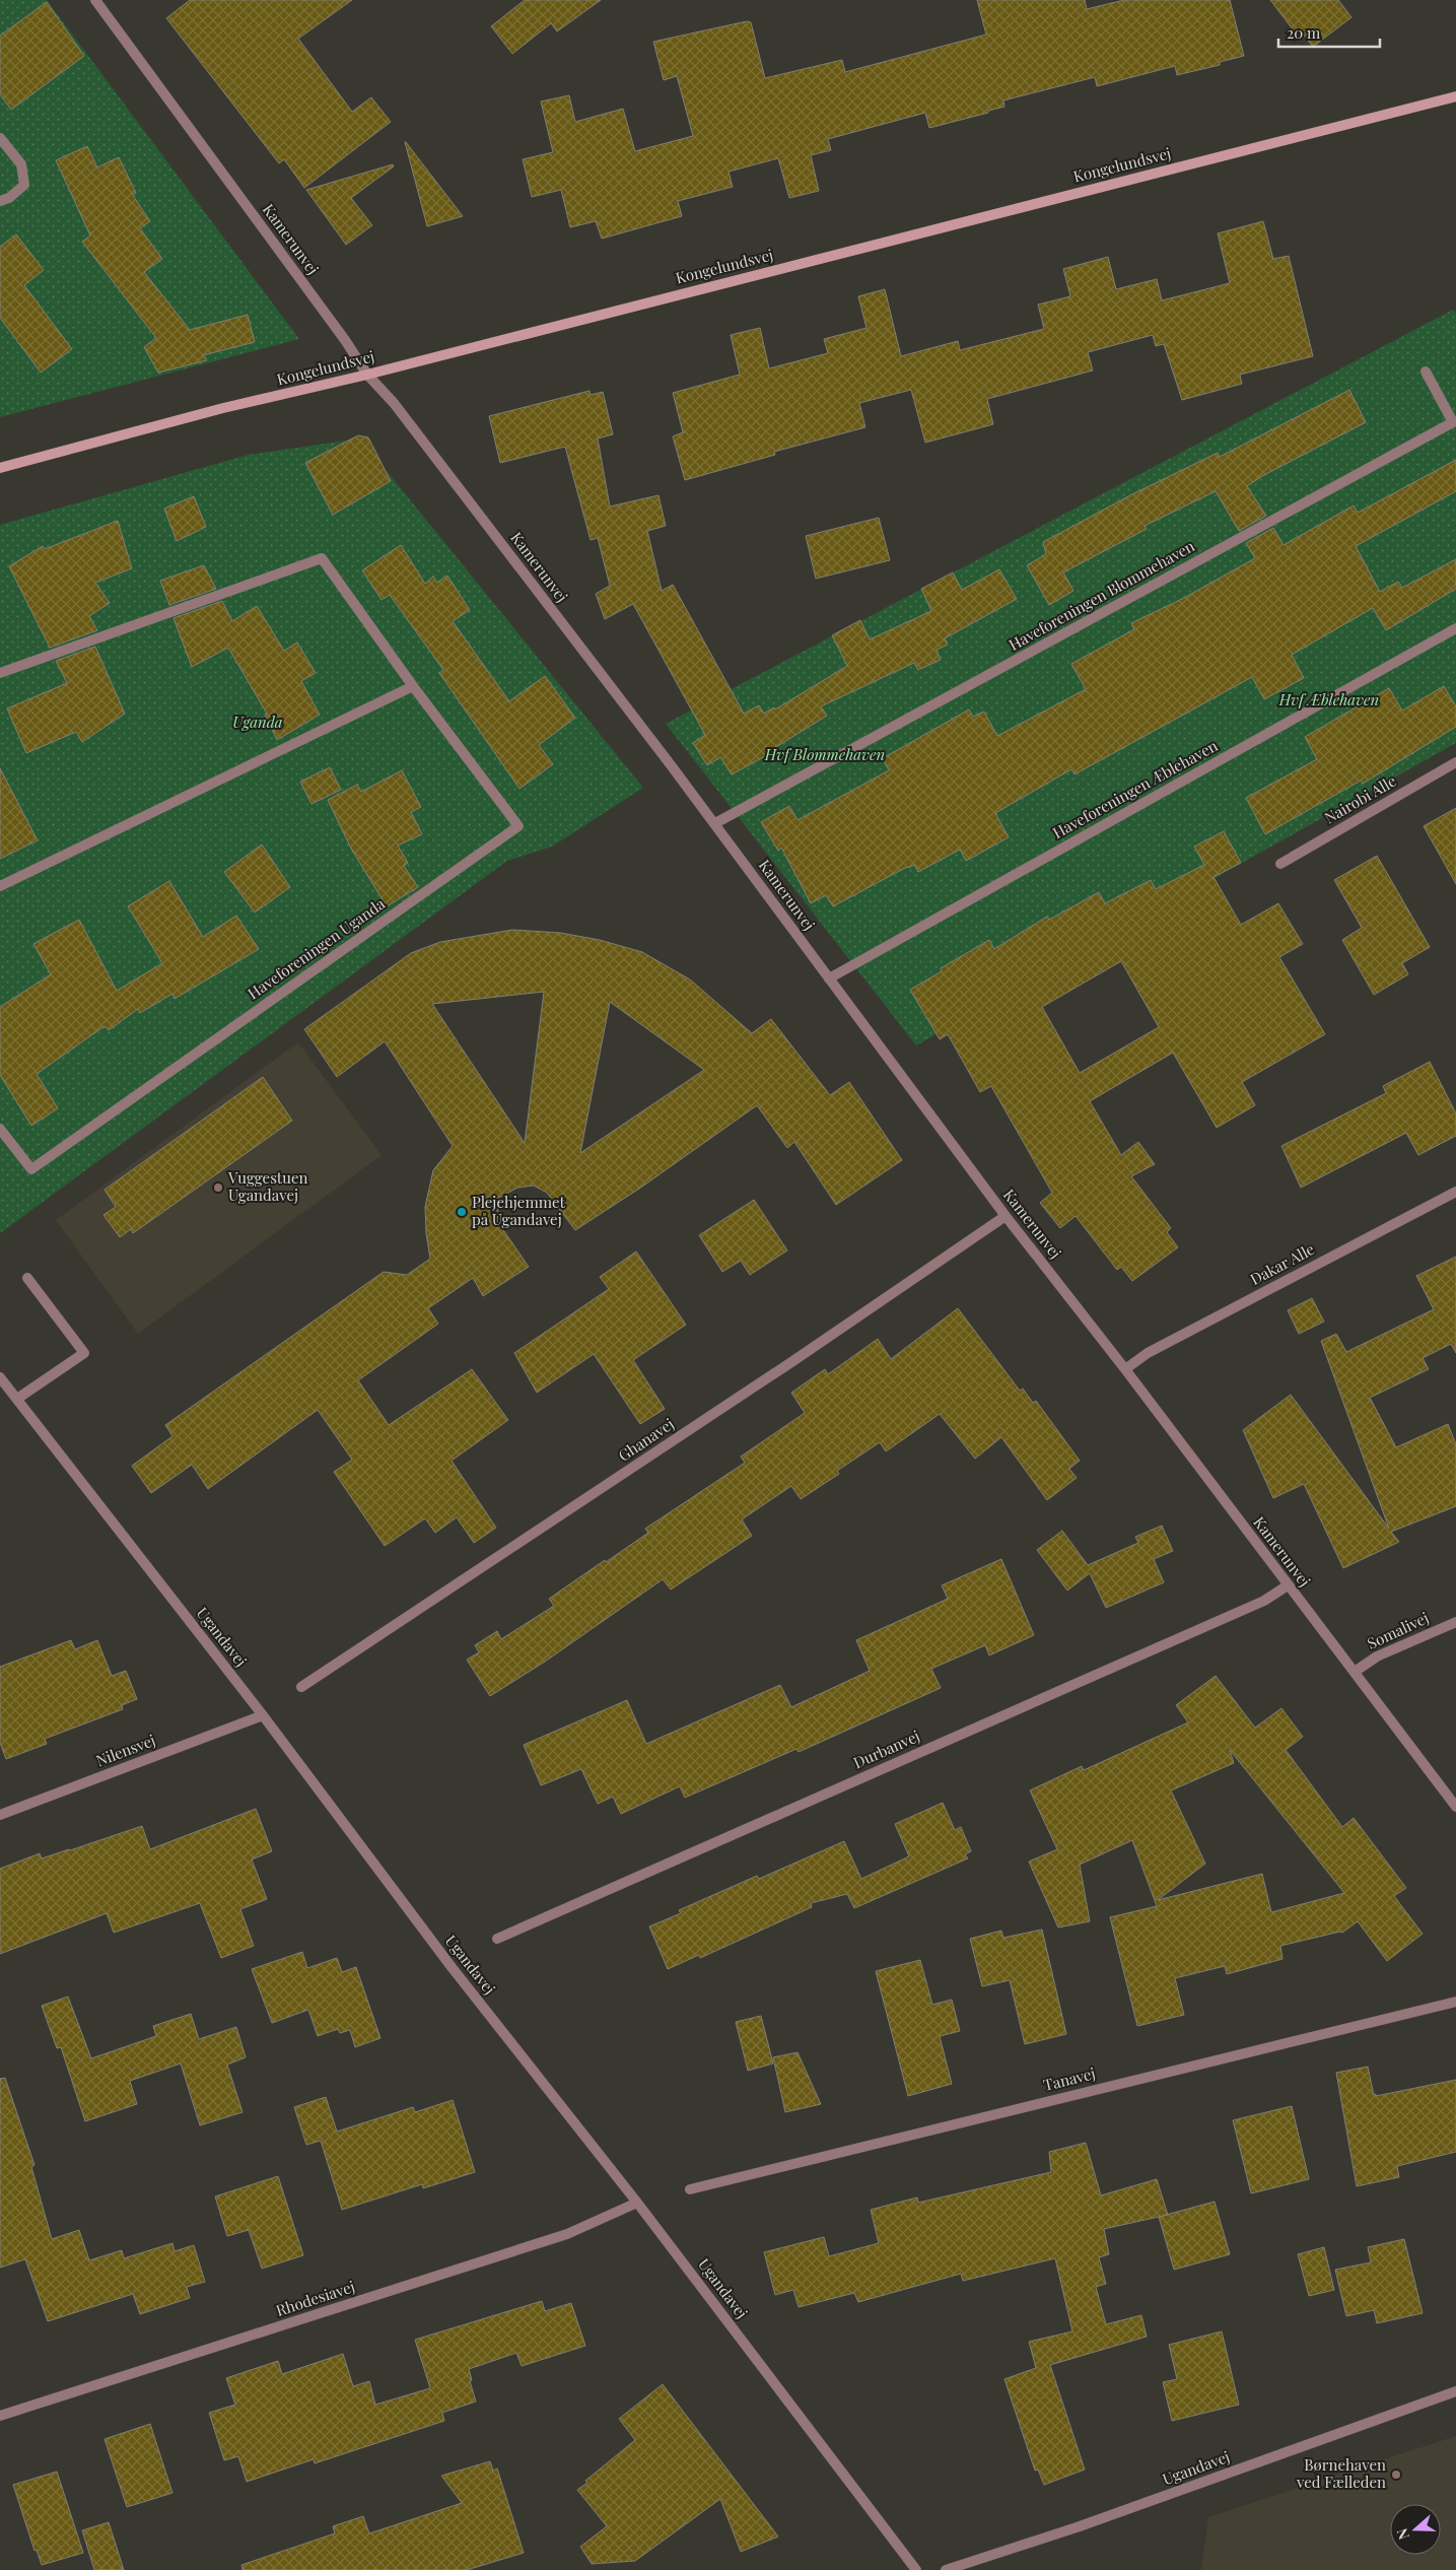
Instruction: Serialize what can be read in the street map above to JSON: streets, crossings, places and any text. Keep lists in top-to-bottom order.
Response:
{
  "streets": {
    "street": [
      "Kongelundsvej",
      "Kamerunvej",
      "Haveforeningen Blommehaven",
      "Haveforeningen Æblehaven",
      "Nairobi Alle",
      "Haveforeningen Uganda",
      "Dakar Alle",
      "Ghanavej",
      "Somalivej",
      "Ugandavej",
      "Durbanvej",
      "Nilensvej",
      "Tanavej",
      "Rhodesiavej"
    ]
  },
  "crossings": [
    ["Kongelundsvej", "Kamerunvej"],
    ["Kamerunvej", "Haveforeningen Blommehaven"],
    ["Kamerunvej", "Haveforeningen Æblehaven"],
    ["Kamerunvej", "Dakar Alle"],
    ["Kamerunvej", "Ghanavej"],
    ["Kamerunvej", "Somalivej"],
    ["Kamerunvej", "Durbanvej"],
    ["Ugandavej", "Nilensvej"],
    ["Ugandavej", "Rhodesiavej"]
  ],
  "parks": ["Hvf Æblehaven", "Uganda", "Hvf Blommehaven"],
  "places": ["Vuggestuen Ugandavej", "Plejehjemmet på Ugandavej", "Børnehaven ved Fælleden"],
  "scale_bar": "20 m",
  "north": "left"
}
